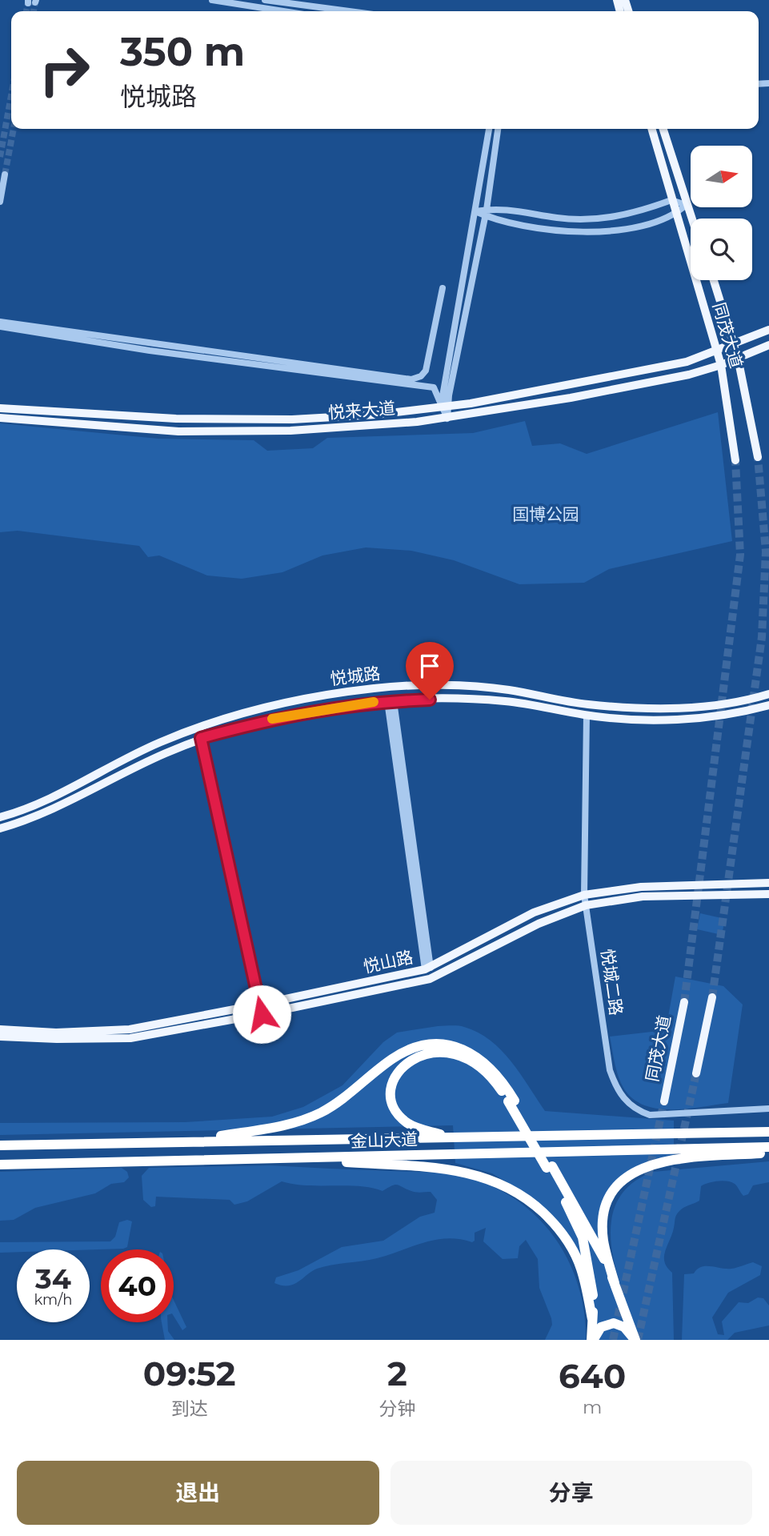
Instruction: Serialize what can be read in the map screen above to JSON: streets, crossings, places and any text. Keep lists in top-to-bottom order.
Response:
{
  "streets": {
    "highway": ["金山大道"],
    "main road": [
      "同茂大道",
      "悦来大道",
      "悦城路",
      "悦山路"
    ],
    "street": ["悦城二路"]
  },
  "crossings": [
    ["同茂大道", "悦来大道"],
    ["悦城路", "悦城二路"],
    ["悦山路", "悦城二路"]
  ],
  "parks": ["国博公园"],
  "north": "right",
  "page": {
    "turn": ["350 m", "悦城路"],
    "speed": "34 km/h",
    "limit": "40",
    "eta": [
      "09:52",
      "到达",
      "2",
      "分钟",
      "640",
      "m"
    ],
    "buttons": ["退出", "分享"]
  }
}
